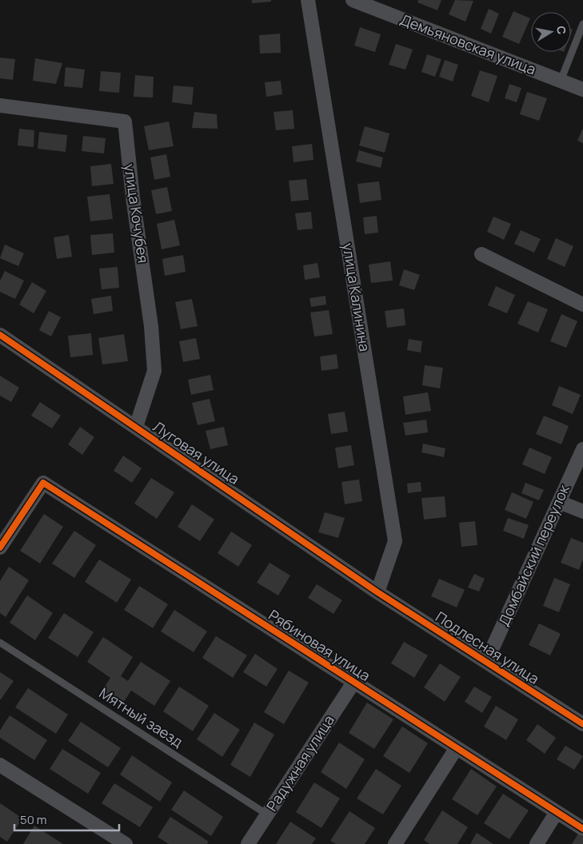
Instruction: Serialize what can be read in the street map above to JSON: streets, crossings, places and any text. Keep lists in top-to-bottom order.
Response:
{
  "streets": {
    "street": [
      "Демьяновская улица",
      "улица Кочубея",
      "улица Калинина",
      "Луговая улица",
      "Домбайский переулок",
      "Рябиновая улица",
      "Подлесная улица",
      "Радужная улица"
    ],
    "lane": ["Мятный заезд"]
  },
  "crossings": [
    ["улица Кочубея", "Луговая улица"],
    ["улица Калинина", "Луговая улица"],
    ["улица Калинина", "Подлесная улица"],
    ["Луговая улица", "Подлесная улица"],
    ["Домбайский переулок", "Подлесная улица"],
    ["Рябиновая улица", "Радужная улица"],
    ["Мятный заезд", "Радужная улица"]
  ],
  "scale_bar": "50 m",
  "north": "right"
}
